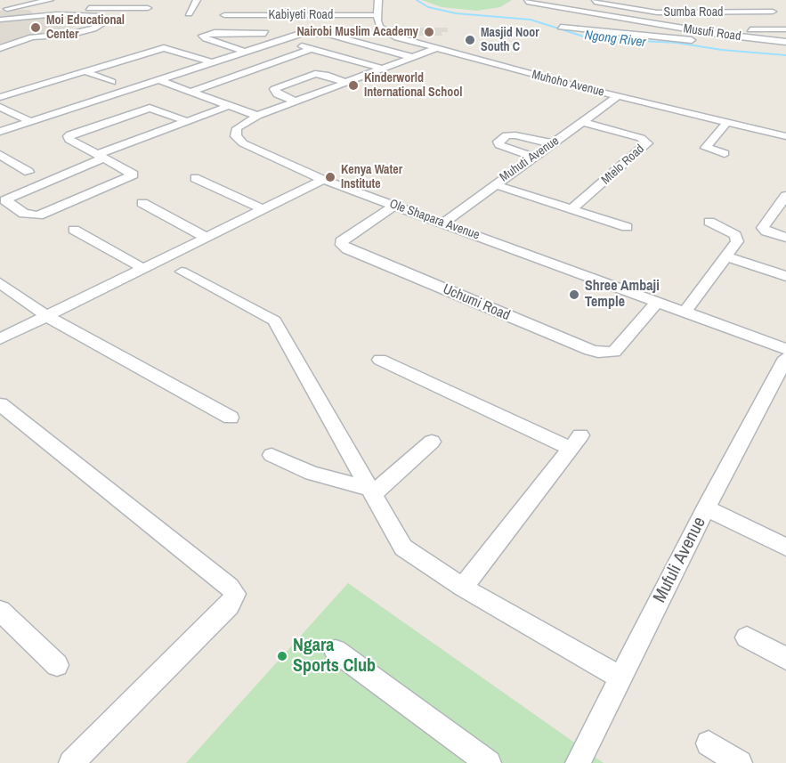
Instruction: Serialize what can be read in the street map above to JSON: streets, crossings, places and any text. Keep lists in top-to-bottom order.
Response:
{
  "streets": {
    "street": [
      "Sumba Road",
      "Kabiyeti Road",
      "Musufi Road",
      "Muhoho Avenue",
      "Muhuti Avenue",
      "Mtelo Road",
      "Ole Shapara Avenue",
      "Uchumi Road",
      "Mufuli Avenue"
    ]
  },
  "crossings": [
    ["Kabiyeti Road", "Muhoho Avenue"],
    ["Muhoho Avenue", "Muhuti Avenue"],
    ["Muhoho Avenue", "Ole Shapara Avenue"],
    ["Muhuti Avenue", "Mtelo Road"],
    ["Muhuti Avenue", "Ole Shapara Avenue"],
    ["Ole Shapara Avenue", "Uchumi Road"]
  ],
  "water": ["Ngong River"],
  "places": [
    "Moi Educational Center",
    "Nairobi Muslim Academy",
    "Masjid Noor South C",
    "Kinderworld International School",
    "Kenya Water Institute",
    "Shree Ambaji Temple",
    "Ngara Sports Club"
  ]
}
